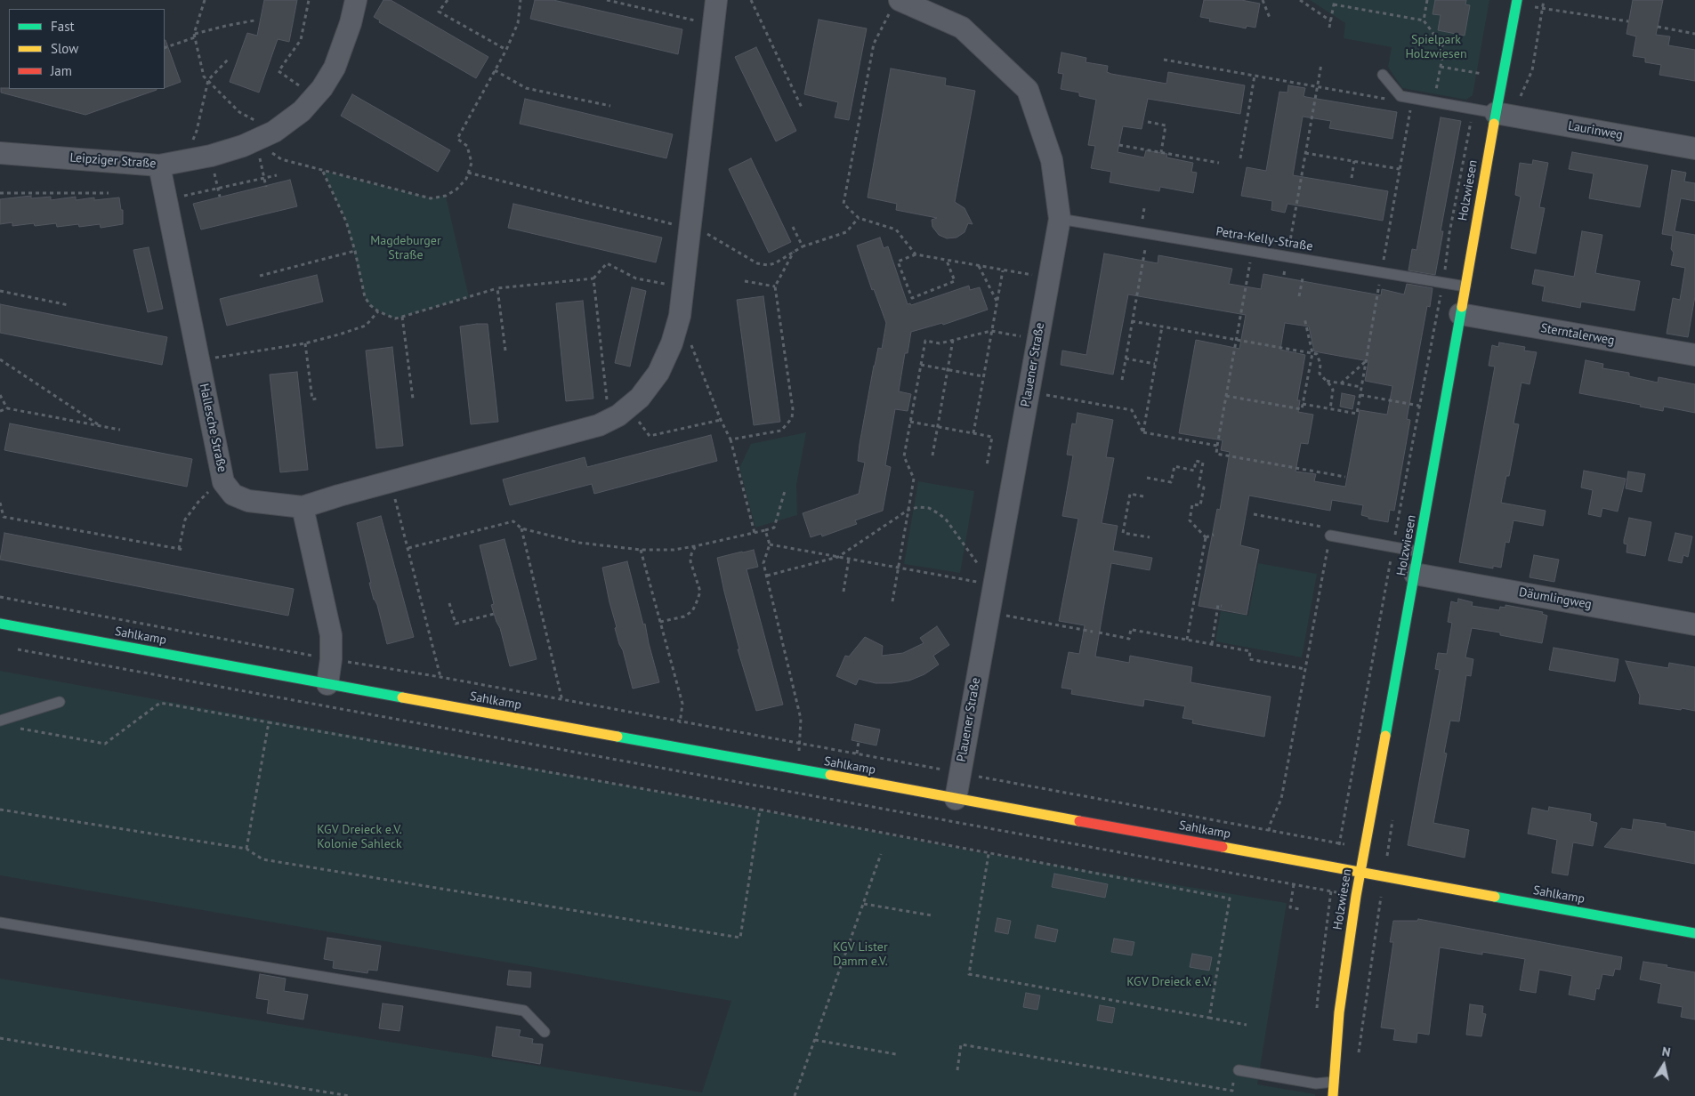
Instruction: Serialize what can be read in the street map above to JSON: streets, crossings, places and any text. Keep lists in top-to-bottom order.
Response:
{
  "streets": {
    "street": [
      "Laurinweg",
      "Leipziger Straße",
      "Holzwiesen",
      "Sterntalerweg",
      "Plauener Straße",
      "Hallesche Straße",
      "Däumlingweg",
      "Sahlkamp"
    ],
    "lane": ["Petra-Kelly-Straße"]
  },
  "crossings": [
    ["Laurinweg", "Holzwiesen"],
    ["Leipziger Straße", "Hallesche Straße"],
    ["Holzwiesen", "Petra-Kelly-Straße"],
    ["Holzwiesen", "Sterntalerweg"],
    ["Holzwiesen", "Däumlingweg"],
    ["Holzwiesen", "Sahlkamp"],
    ["Petra-Kelly-Straße", "Plauener Straße"],
    ["Plauener Straße", "Sahlkamp"]
  ],
  "parks": [
    "Spielpark Holzwiesen",
    "Magdeburger Straße",
    "KGV Dreieck e.V. Kolonie Sahleck",
    "KGV Lister Damm e.V.",
    "KGV Dreieck e.V."
  ],
  "legend": ["Fast", "Slow", "Jam"],
  "north": "top"
}
